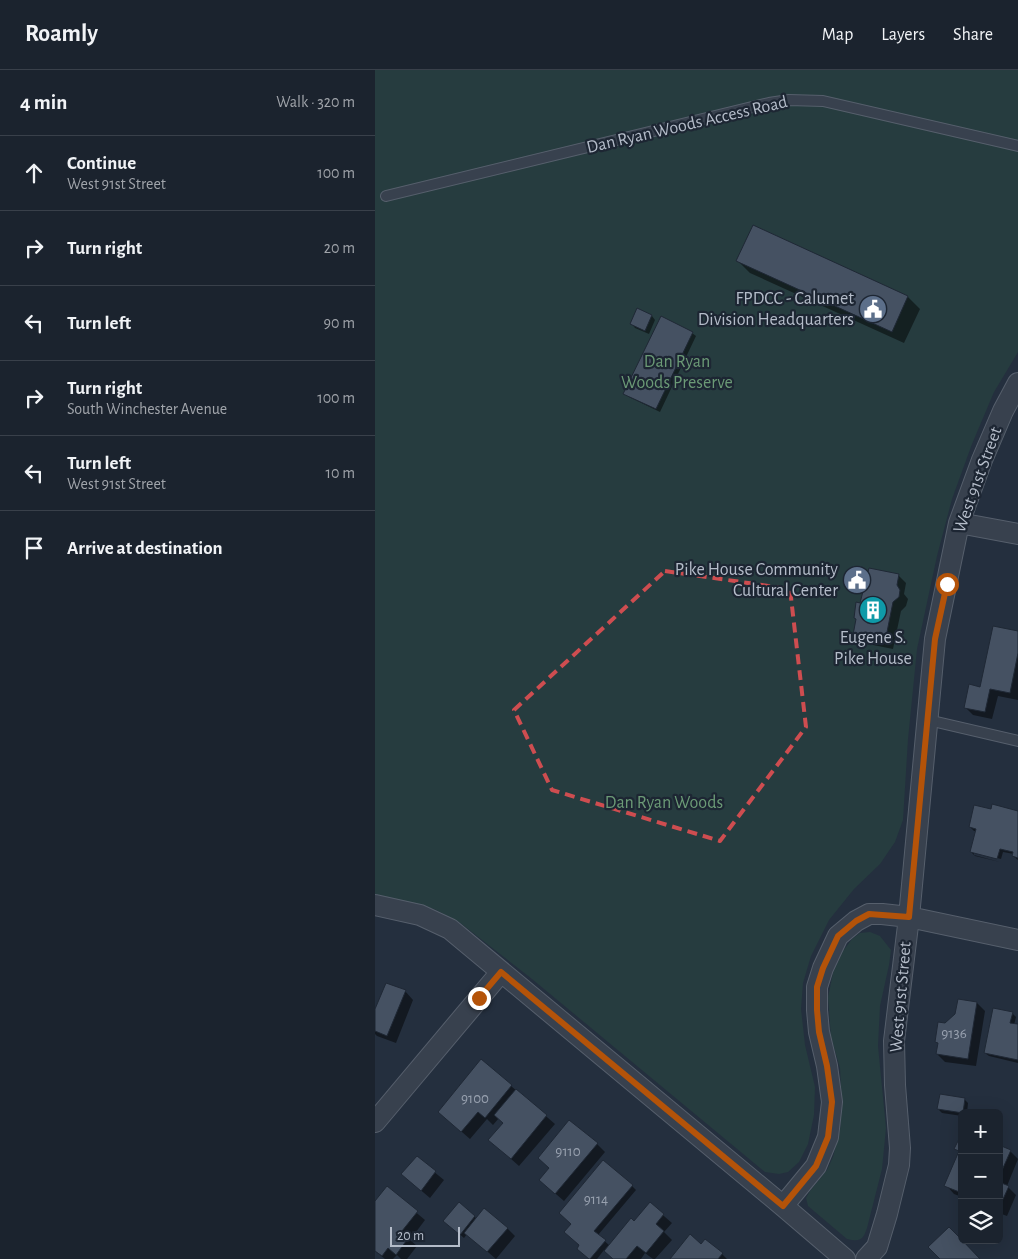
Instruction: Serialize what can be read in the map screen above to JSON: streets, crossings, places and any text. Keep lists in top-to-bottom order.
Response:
{
  "streets": {
    "street": ["West 91st Street"],
    "lane": ["Dan Ryan Woods Access Road"]
  },
  "parks": ["Dan Ryan Woods Preserve", "Dan Ryan Woods"],
  "places": {
    "public building": ["FPDCC - Calumet Division Headquarters", "Pike House Community Cultural Center"],
    "building": ["Eugene S. Pike House"]
  },
  "house_numbers": [
    "9136",
    "9100",
    "9110",
    "9114"
  ],
  "scale_bar": "20 m",
  "page": {
    "header": "Roamly",
    "nav": ["Map", "Layers", "Share"],
    "heading": ["4 min", "Walk · 320 m"],
    "list": [
      ["Continue", "West 91st Street", "100 m"],
      ["Turn right", "20 m"],
      ["Turn left", "90 m"],
      ["Turn right", "South Winchester Avenue", "100 m"],
      ["Turn left", "West 91st Street", "10 m"],
      "Arrive at destination"
    ],
    "map_buttons": ["+", "−"],
    "scale": "20 m"
  }
}
